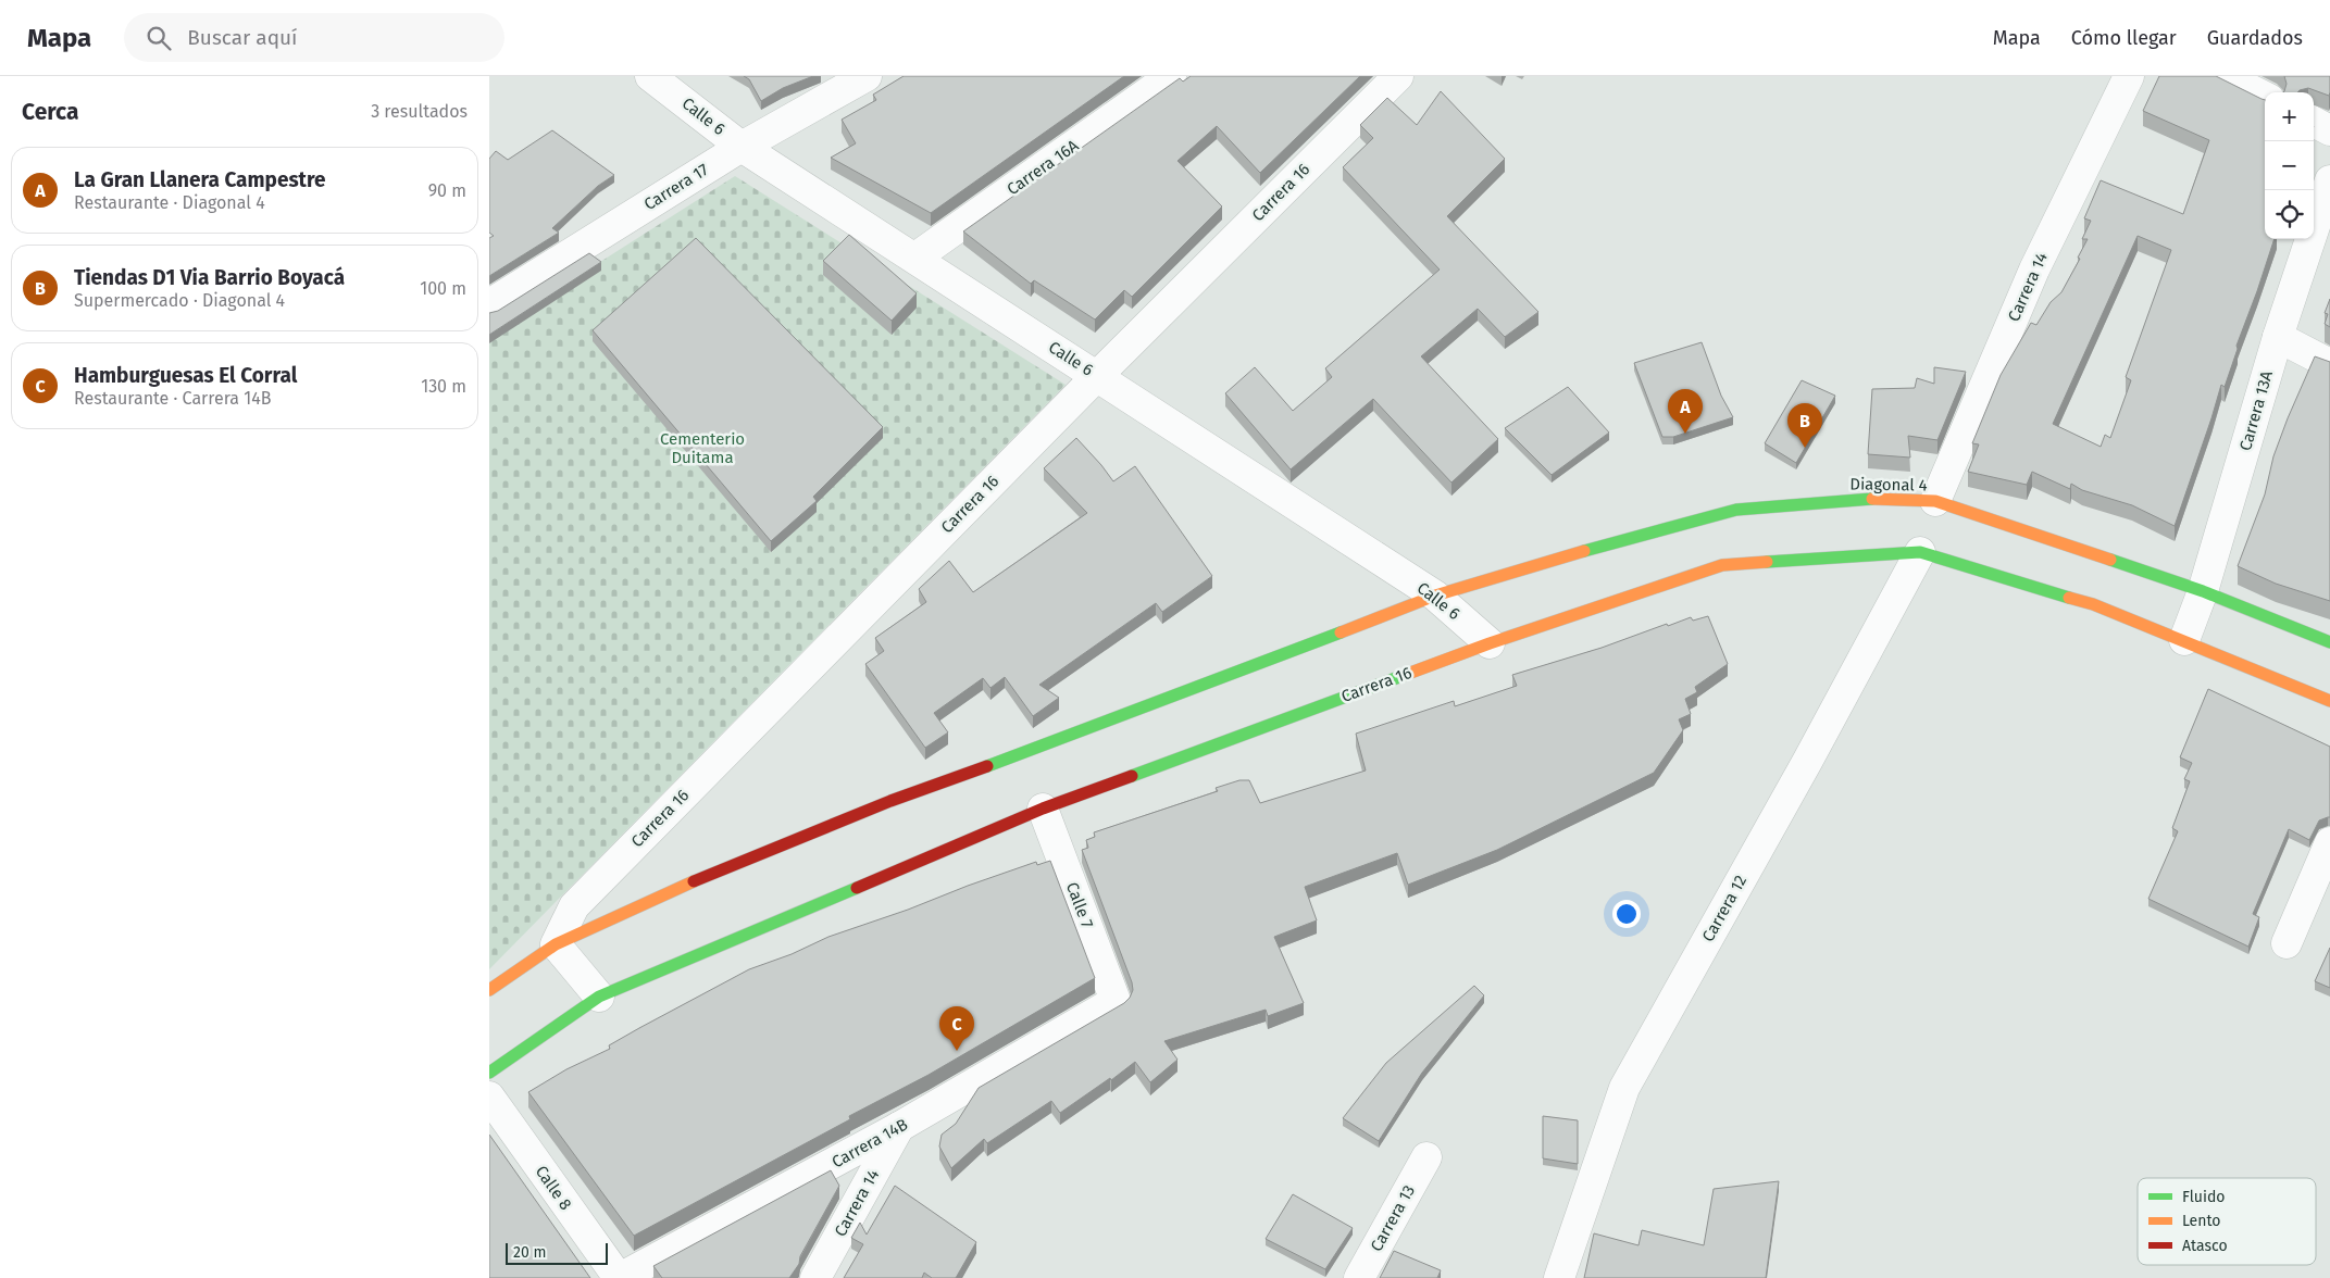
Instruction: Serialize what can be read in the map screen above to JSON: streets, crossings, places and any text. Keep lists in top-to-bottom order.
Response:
{
  "streets": {
    "main road": ["Carrera 16", "Diagonal 4"],
    "street": [
      "Calle 6",
      "Carrera 16A",
      "Carrera 17",
      "Carrera 14",
      "Carrera 13A",
      "Calle 7",
      "Carrera 12",
      "Carrera 14B",
      "Calle 8",
      "Carrera 13"
    ]
  },
  "crossings": [
    ["Calle 6", "Carrera 16A"],
    ["Calle 6", "Carrera 17"],
    ["Calle 6", "Carrera 16"],
    ["Calle 6", "Diagonal 4"],
    ["Carrera 16", "Diagonal 4"],
    ["Carrera 16", "Calle 7"],
    ["Carrera 14", "Diagonal 4"],
    ["Carrera 14", "Carrera 14B"],
    ["Carrera 13A", "Diagonal 4"],
    ["Calle 7", "Carrera 14B"],
    ["Carrera 14B", "Calle 8"]
  ],
  "parks": ["Cementerio Duitama"],
  "legend": ["Fluido", "Lento", "Atasco"],
  "scale_bar": "20 m",
  "page": {
    "header": "Mapa",
    "search": "Buscar aquí",
    "nav": ["Mapa", "Cómo llegar", "Guardados"],
    "heading": ["Cerca", "3 resultados"],
    "map_buttons": ["+", "−"],
    "list": [
      {
        "mark": "A",
        "name": "La Gran Llanera Campestre",
        "note": "Restaurante · Diagonal 4",
        "value": "90 m"
      },
      {
        "mark": "B",
        "name": "Tiendas D1 Via Barrio Boyacá",
        "note": "Supermercado · Diagonal 4",
        "value": "100 m"
      },
      {
        "mark": "C",
        "name": "Hamburguesas El Corral",
        "note": "Restaurante · Carrera 14B",
        "value": "130 m"
      }
    ],
    "pins": ["A", "B", "C"],
    "scale": "20 m"
  }
}
